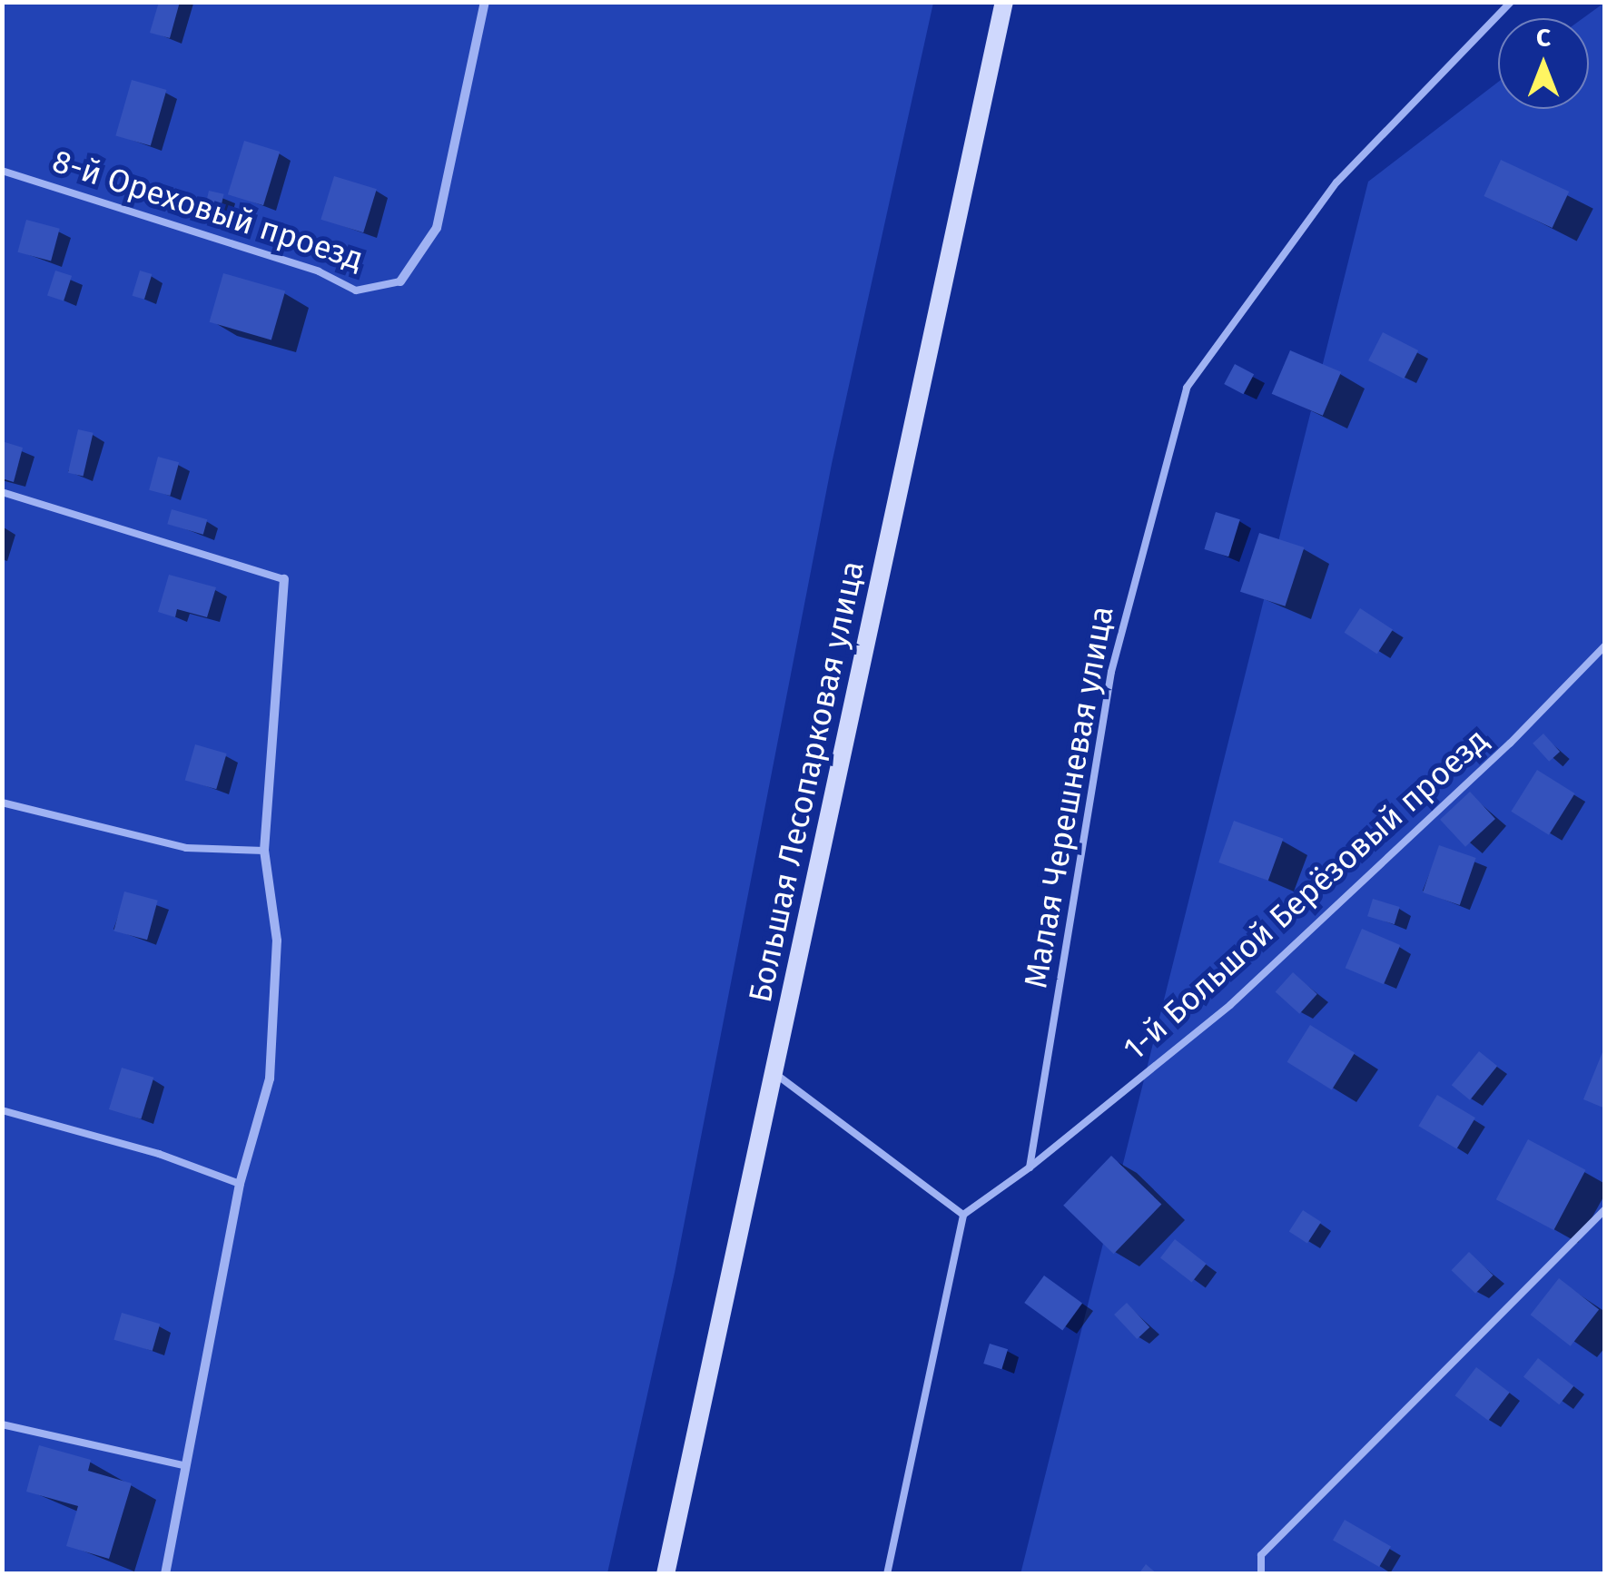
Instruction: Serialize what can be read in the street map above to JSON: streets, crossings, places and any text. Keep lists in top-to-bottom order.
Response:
{
  "streets": {
    "main road": ["Большая Лесопарковая улица"],
    "lane": ["8-й Ореховый проезд", "Малая Черешневая улица", "1-й Большой Берёзовый проезд"]
  },
  "crossings": [
    ["Малая Черешневая улица", "1-й Большой Берёзовый проезд"]
  ],
  "north": "top"
}
